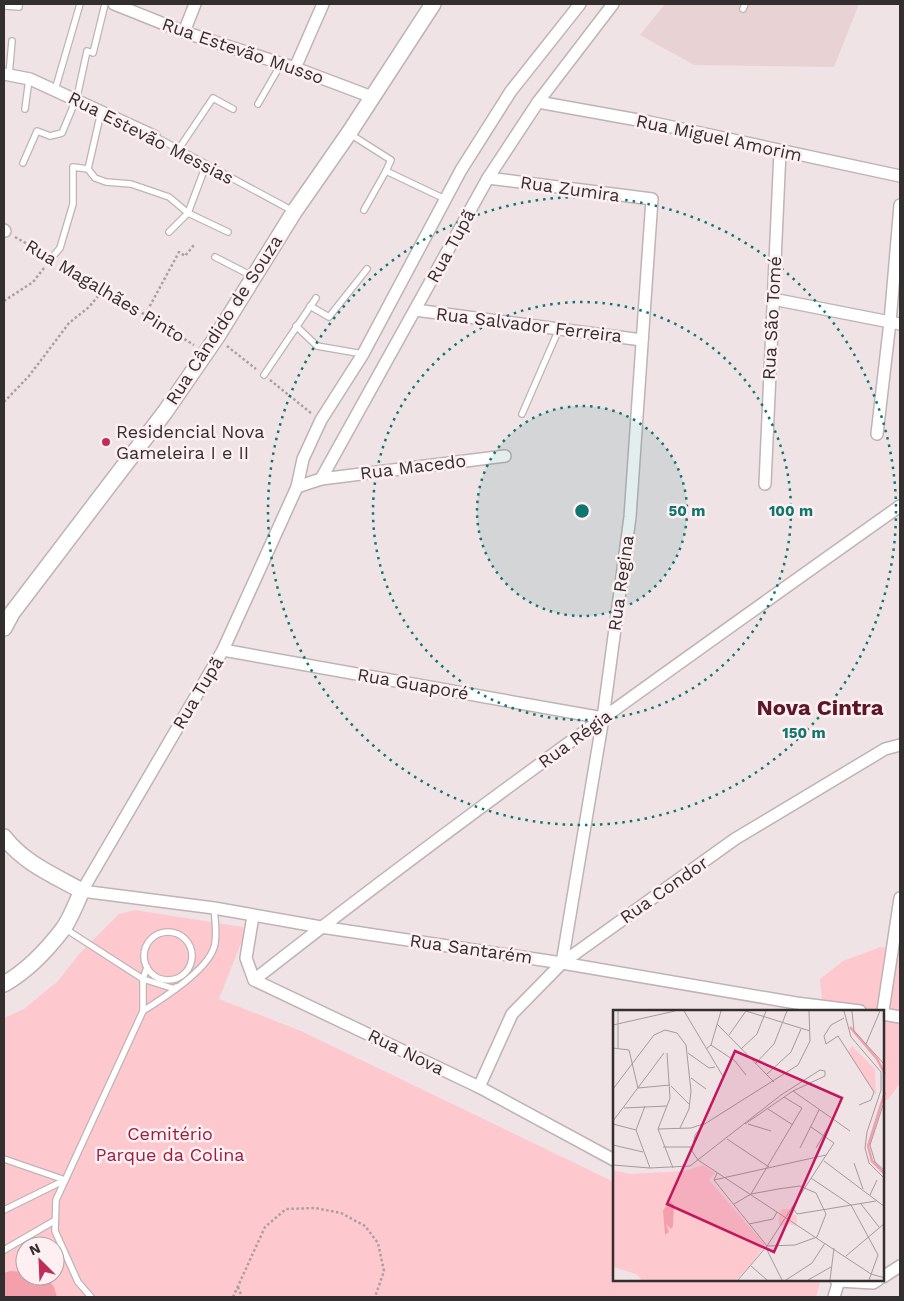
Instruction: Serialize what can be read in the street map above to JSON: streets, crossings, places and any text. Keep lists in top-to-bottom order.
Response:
{
  "streets": {
    "street": [
      "Rua Estevão Musso",
      "Rua Estevão Messias",
      "Rua Miguel Amorim",
      "Rua Zumira",
      "Rua Tupã",
      "Rua São Tomé",
      "Rua Cândido de Souza",
      "Rua Salvador Ferreira",
      "Rua Macedo",
      "Rua Regina",
      "Rua Guaporé",
      "Rua Régia",
      "Rua Condor",
      "Rua Santarém",
      "Rua Nova"
    ],
    "path": ["Rua Magalhães Pinto"]
  },
  "crossings": [
    ["Rua Estevão Musso", "Rua Cândido de Souza"],
    ["Rua Estevão Messias", "Rua Cândido de Souza"],
    ["Rua Miguel Amorim", "Rua Tupã"],
    ["Rua Miguel Amorim", "Rua São Tomé"],
    ["Rua Zumira", "Rua Tupã"],
    ["Rua Zumira", "Rua Regina"],
    ["Rua Tupã", "Rua Salvador Ferreira"],
    ["Rua Tupã", "Rua Macedo"],
    ["Rua Tupã", "Rua Guaporé"],
    ["Rua Tupã", "Rua Santarém"],
    ["Rua Magalhães Pinto", "Rua Cândido de Souza"],
    ["Rua Salvador Ferreira", "Rua Regina"],
    ["Rua Regina", "Rua Guaporé"],
    ["Rua Regina", "Rua Régia"],
    ["Rua Regina", "Rua Condor"],
    ["Rua Regina", "Rua Santarém"],
    ["Rua Guaporé", "Rua Régia"],
    ["Rua Régia", "Rua Santarém"],
    ["Rua Régia", "Rua Nova"],
    ["Rua Condor", "Rua Santarém"],
    ["Rua Condor", "Rua Nova"]
  ],
  "districts": ["Nova Cintra"],
  "parks": ["Cemitério Parque da Colina"],
  "places": ["Residencial Nova Gameleira I e II"],
  "north": "top left",
  "rings": ["50 m", "100 m", "150 m"]
}
